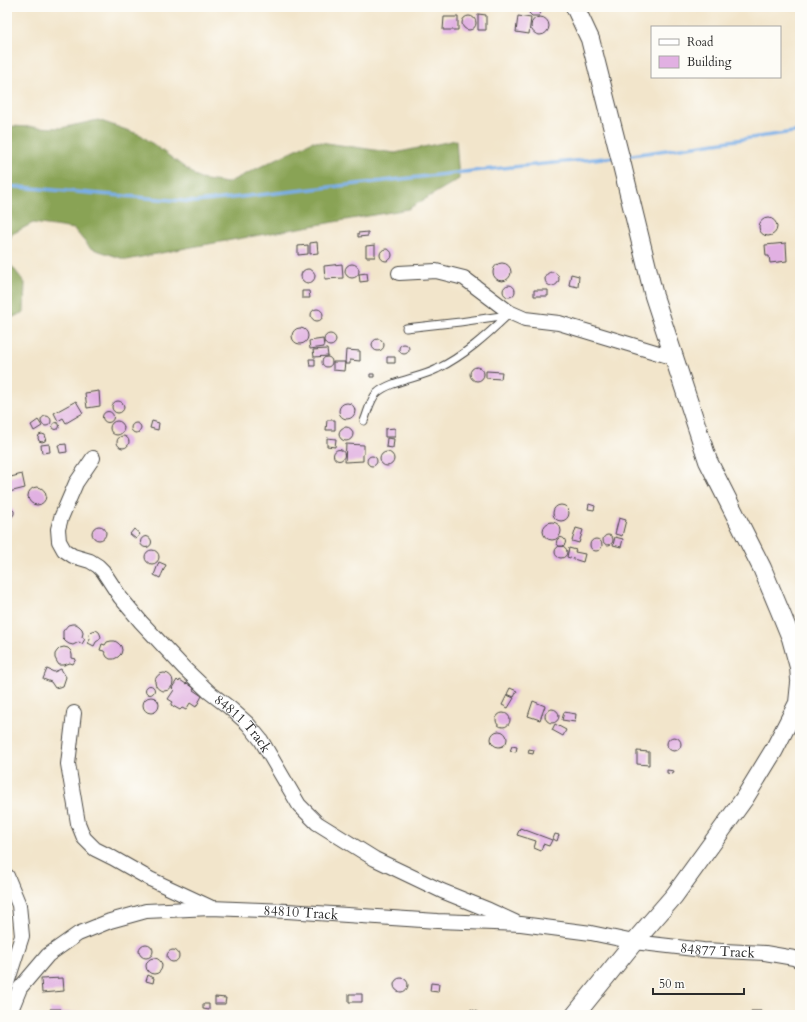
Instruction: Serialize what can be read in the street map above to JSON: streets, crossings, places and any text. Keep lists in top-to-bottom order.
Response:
{
  "streets": {
    "street": ["84811 Track", "84810 Track", "84877 Track"]
  },
  "crossings": [
    ["84811 Track", "84810 Track"],
    ["84810 Track", "84877 Track"]
  ],
  "legend": ["Road", "Building"],
  "scale_bar": "50 m"
}
